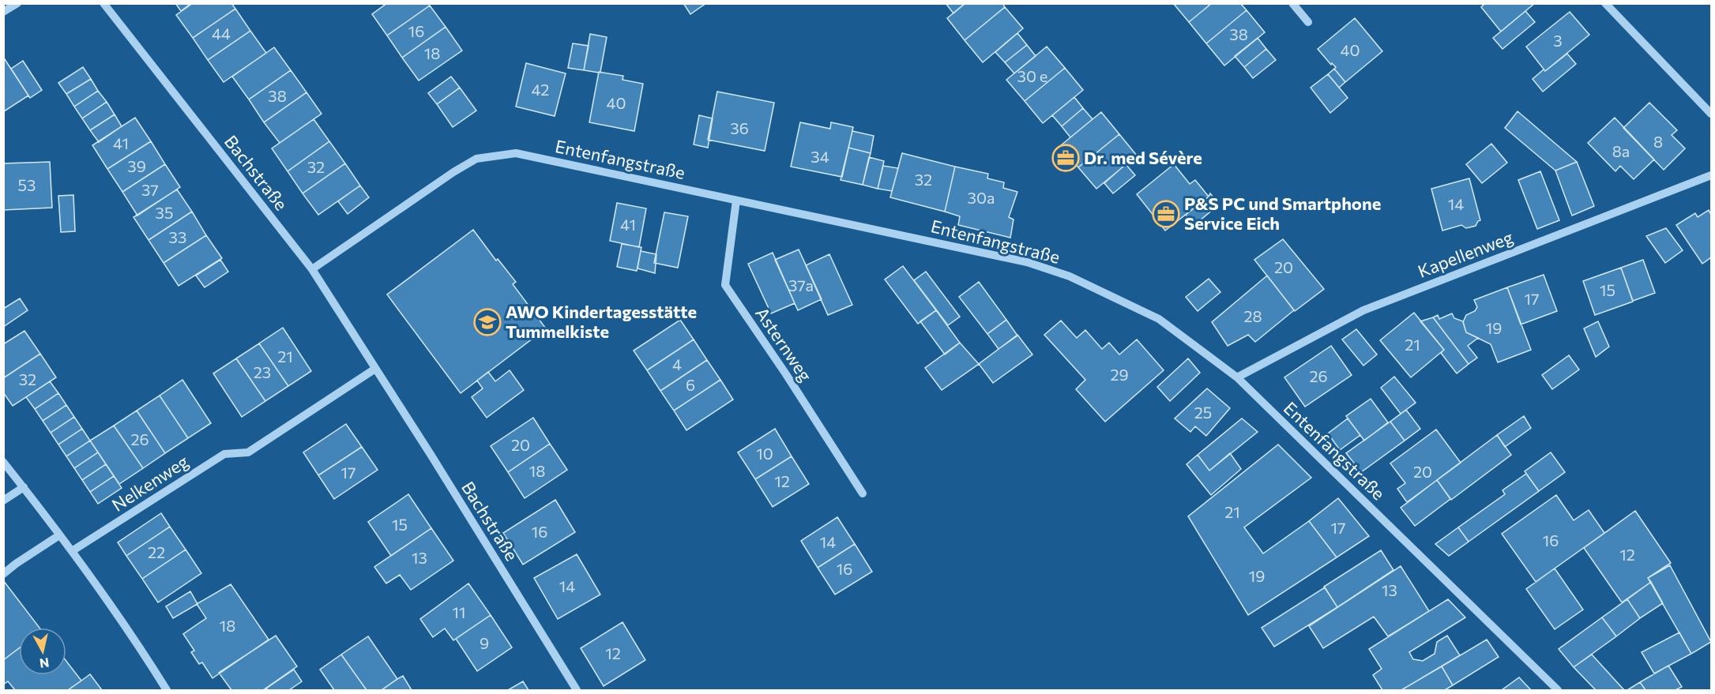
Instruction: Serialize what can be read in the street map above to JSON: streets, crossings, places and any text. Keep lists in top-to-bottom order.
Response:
{
  "streets": {
    "street": [
      "Entenfangstraße",
      "Bachstraße",
      "Kapellenweg",
      "Asternweg",
      "Nelkenweg"
    ]
  },
  "crossings": [
    ["Entenfangstraße", "Bachstraße"],
    ["Entenfangstraße", "Kapellenweg"],
    ["Entenfangstraße", "Asternweg"],
    ["Bachstraße", "Nelkenweg"]
  ],
  "places": {
    "office": ["Dr. med Sévère", "P&S PC und Smartphone Service Eich"],
    "school or university": ["AWO Kindertagesstätte Tummelkiste"]
  },
  "house_numbers": [
    "16",
    "44",
    "38",
    "3",
    "40",
    "18",
    "30 e",
    "42",
    "38",
    "40",
    "36",
    "8",
    "41",
    "8a",
    "34",
    "39",
    "32",
    "32",
    "53",
    "37",
    "30a",
    "14",
    "35",
    "41",
    "33",
    "20",
    "37a",
    "15",
    "17",
    "28",
    "19",
    "21",
    "21",
    "4",
    "23",
    "29",
    "26",
    "32",
    "6",
    "25",
    "26",
    "20",
    "10",
    "18",
    "20",
    "17",
    "12",
    "21",
    "15",
    "17",
    "16",
    "16",
    "14",
    "22",
    "12",
    "13",
    "16",
    "19",
    "14",
    "13",
    "11",
    "18",
    "9",
    "12"
  ],
  "north": "bottom"
}
